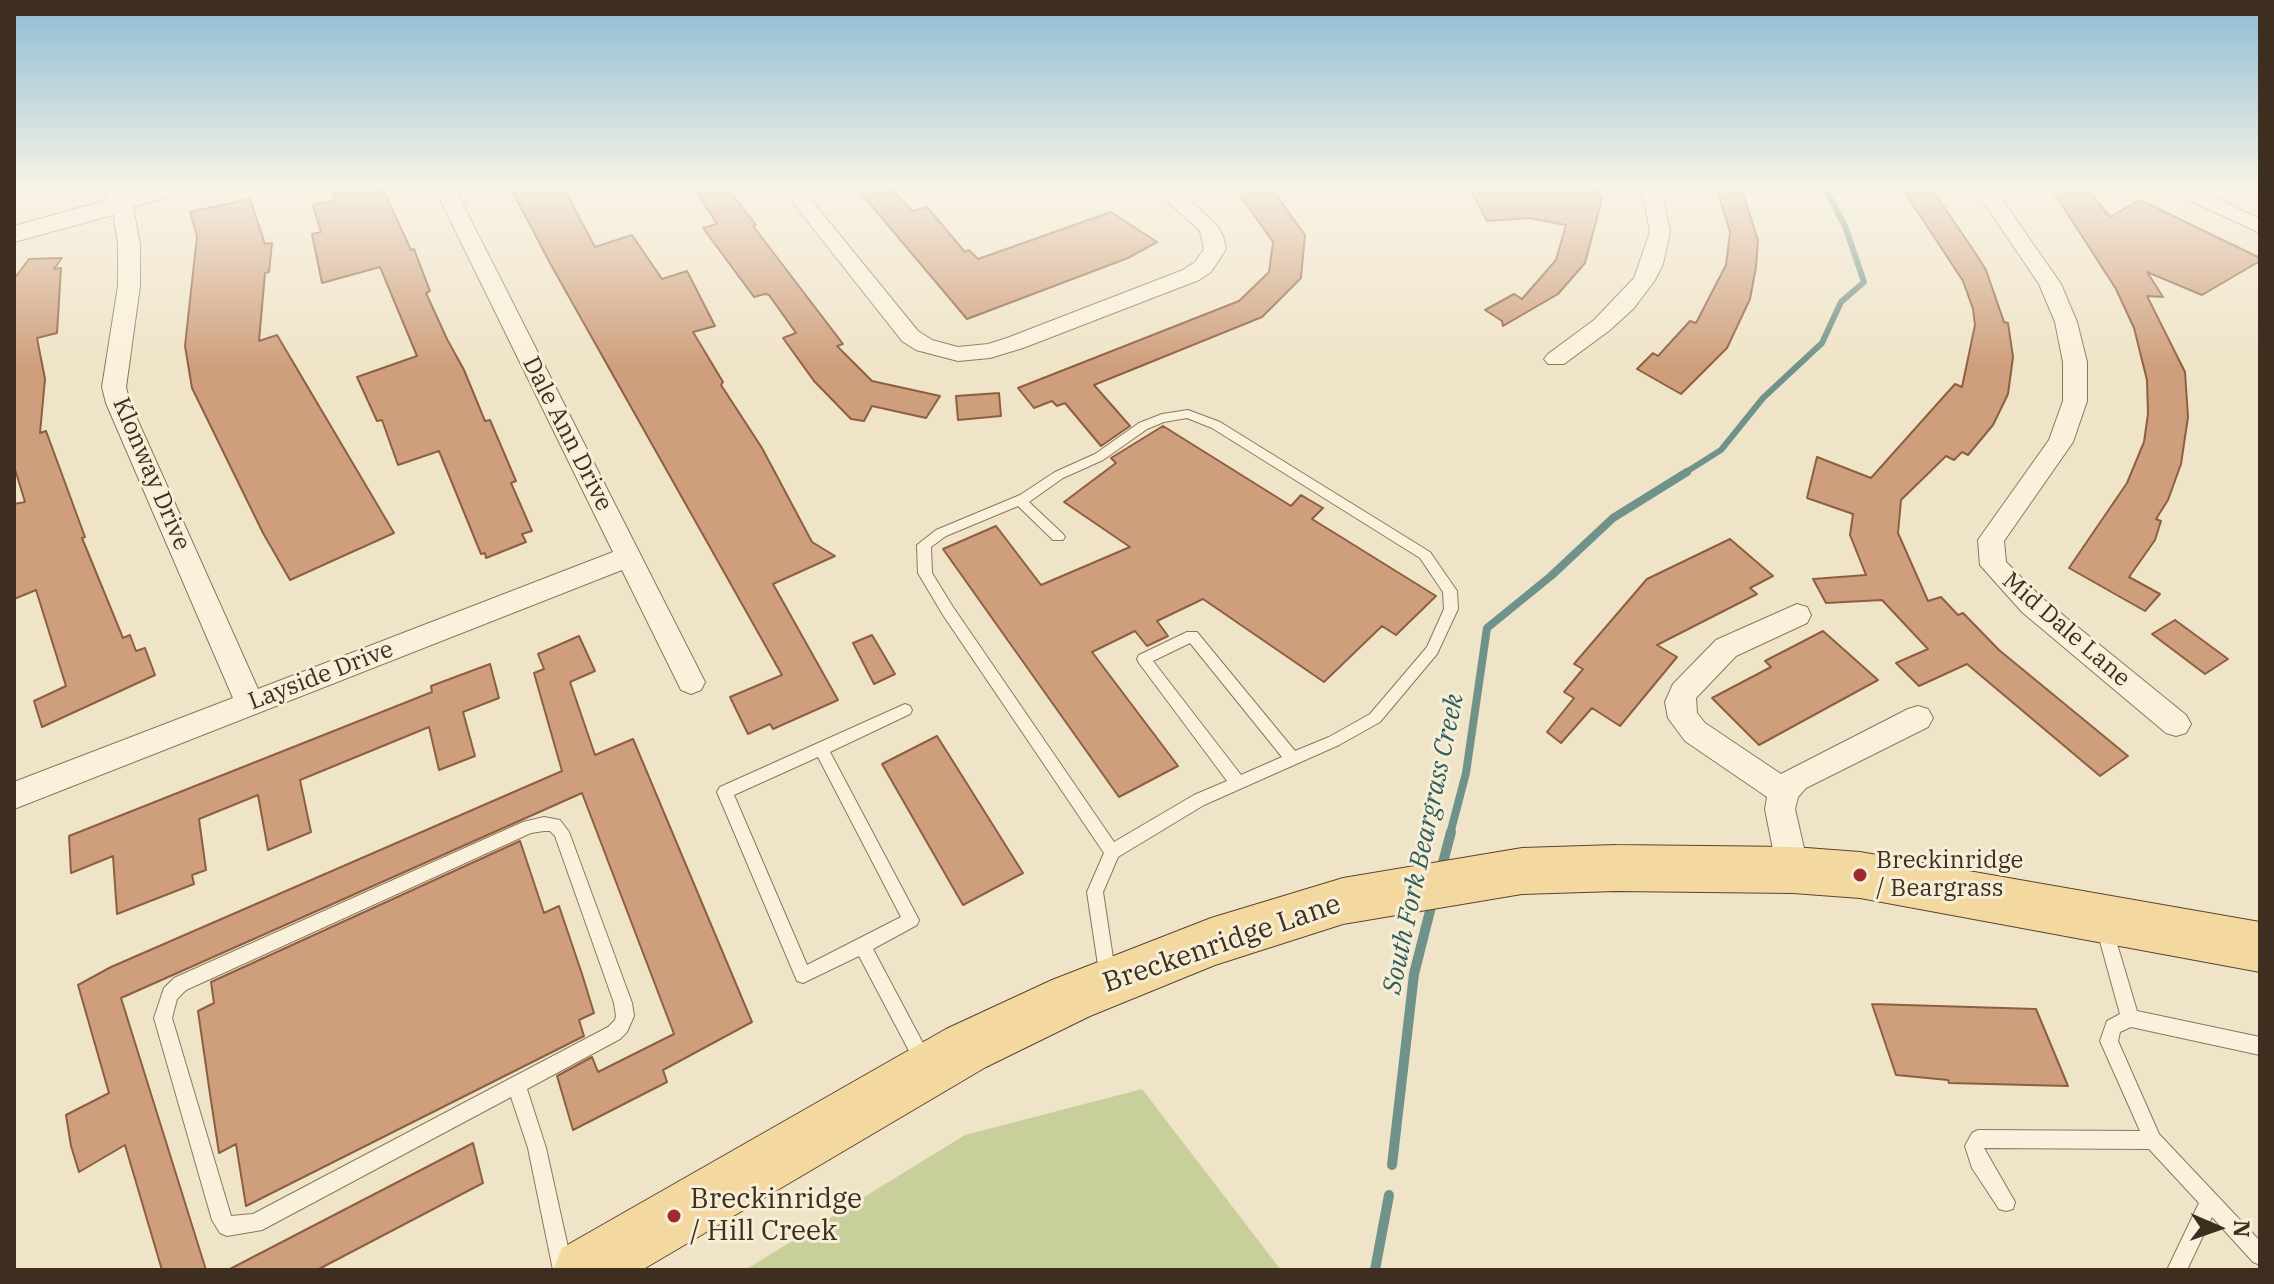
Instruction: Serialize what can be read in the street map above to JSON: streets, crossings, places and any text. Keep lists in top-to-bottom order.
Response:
{
  "streets": {
    "main road": ["Breckenridge Lane"],
    "street": [
      "Dale Ann Drive",
      "Klonway Drive",
      "Mid Dale Lane",
      "Layside Drive"
    ]
  },
  "crossings": [
    ["Dale Ann Drive", "Layside Drive"],
    ["Klonway Drive", "Layside Drive"]
  ],
  "water": ["South Fork Beargrass Creek"],
  "places": ["Breckinridge / Beargrass", "Breckinridge / Hill Creek"],
  "north": "right"
}
